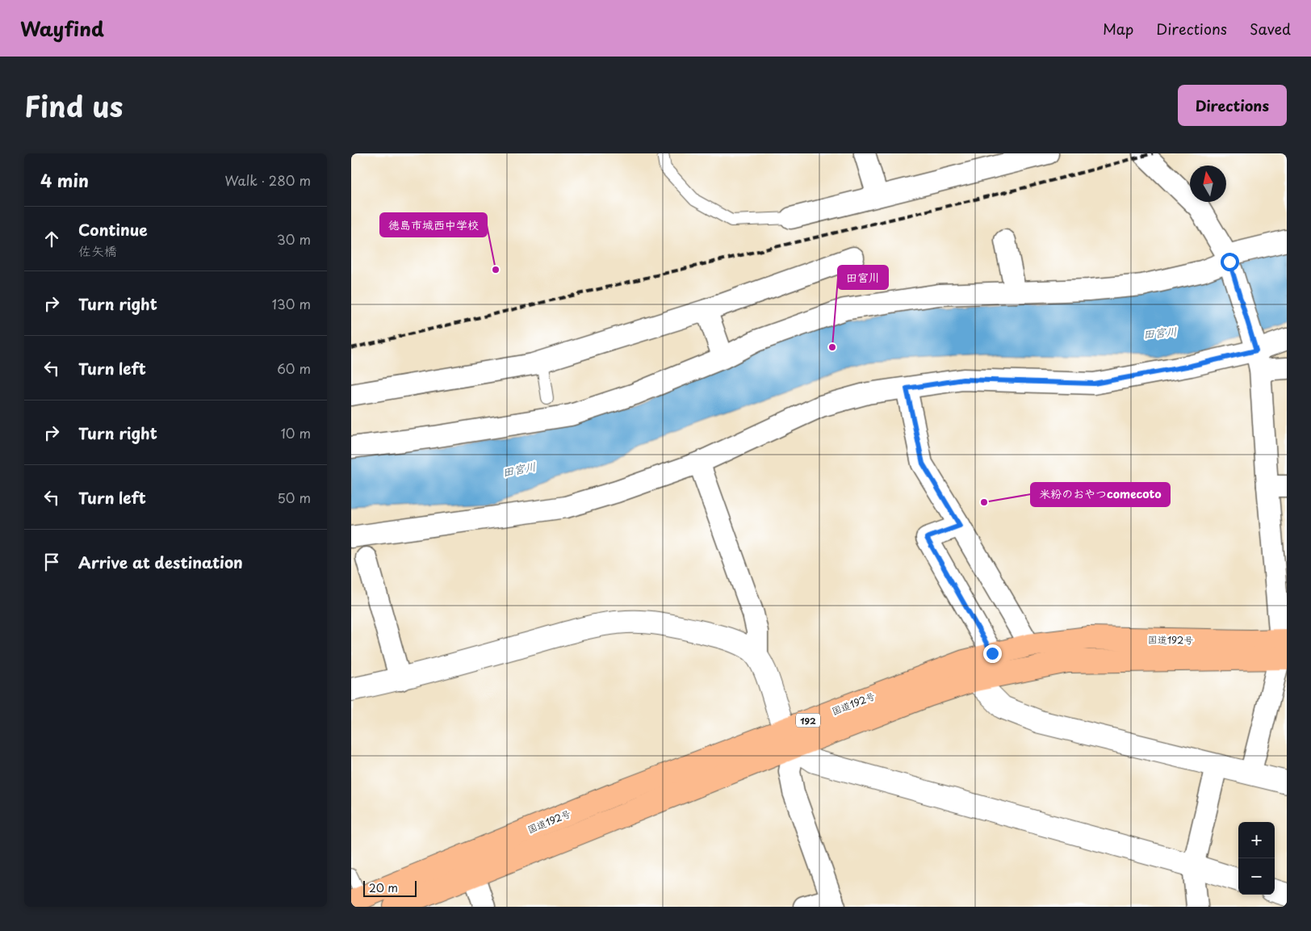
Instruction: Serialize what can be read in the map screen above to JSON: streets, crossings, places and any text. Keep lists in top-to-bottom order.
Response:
{
  "streets": {
    "highway": ["国道192号", "192"]
  },
  "water": ["田宮川"],
  "places": ["徳島市城西中学校", "田宮川", "米粉のおやつcomecoto"],
  "scale_bar": "20 m",
  "north": "top",
  "page": {
    "header": "Wayfind",
    "nav": ["Map", "Directions", "Saved"],
    "title": "Find us",
    "buttons": "Directions",
    "heading": ["4 min", "Walk · 280 m"],
    "list": [
      ["Continue", "佐矢橋", "30 m"],
      ["Turn right", "130 m"],
      ["Turn left", "60 m"],
      ["Turn right", "10 m"],
      ["Turn left", "50 m"],
      "Arrive at destination"
    ],
    "map_buttons": ["+", "−"],
    "scale": "20 m"
  }
}
